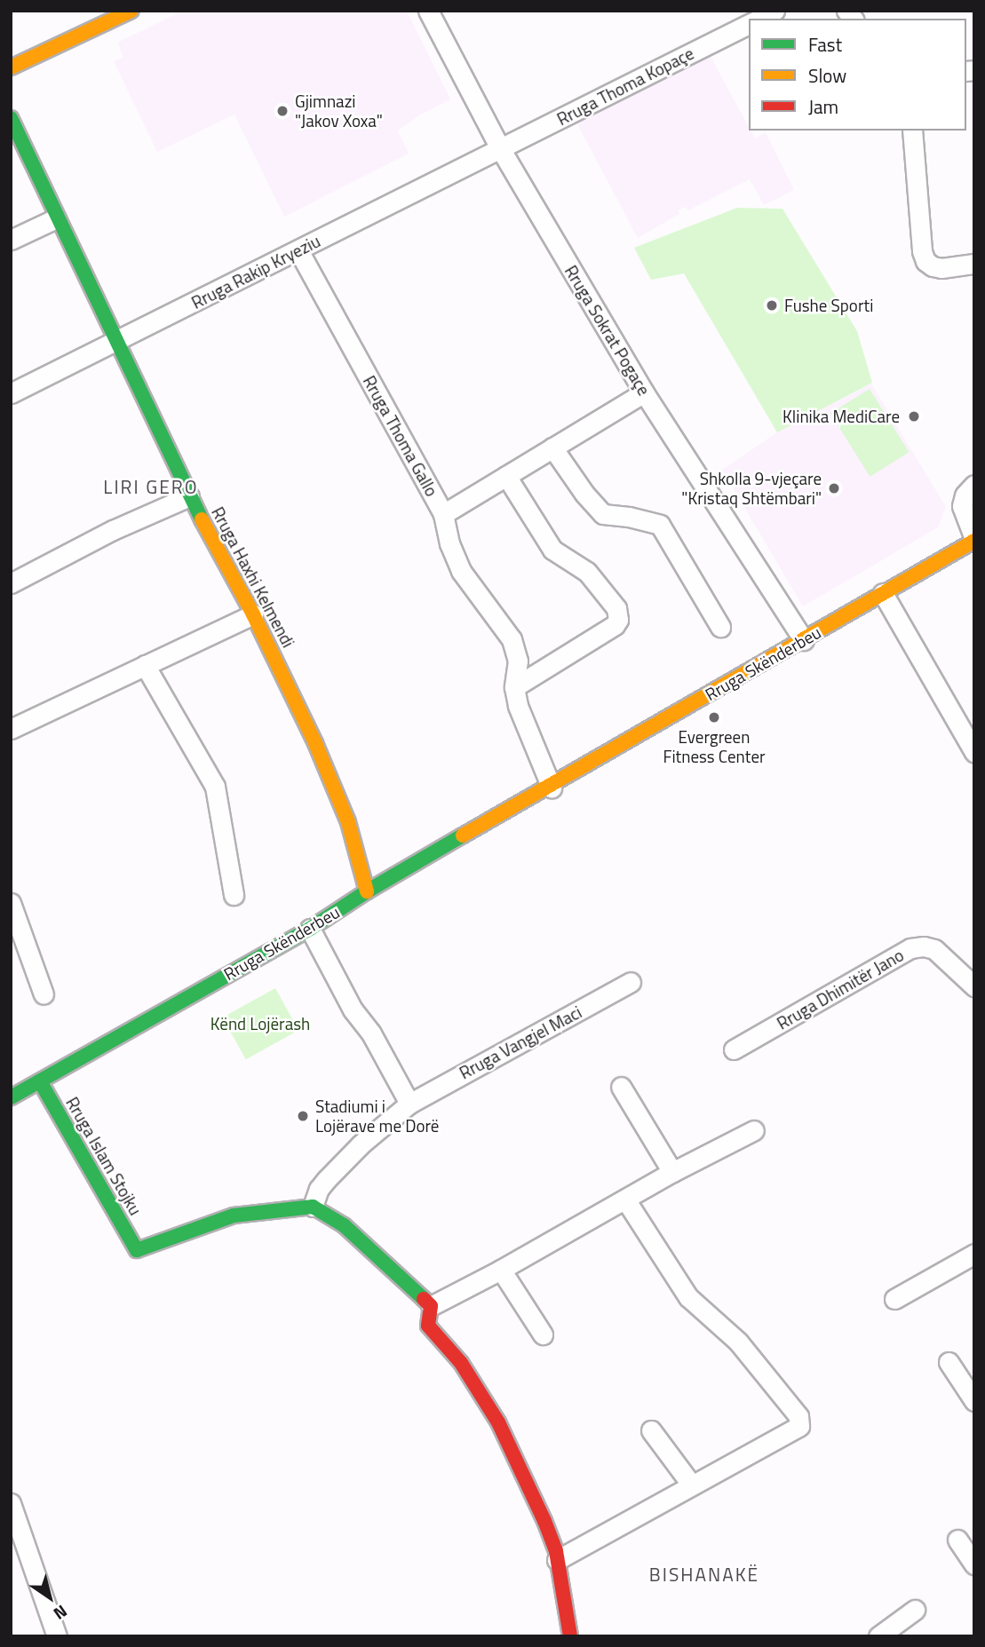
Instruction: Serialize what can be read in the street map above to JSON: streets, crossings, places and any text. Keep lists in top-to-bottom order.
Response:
{
  "streets": {
    "street": [
      "Rruga Thoma Kopaçe",
      "Rruga Rakip Kryeziu",
      "Rruga Sokrat Pogaçe",
      "Rruga Thoma Gallo",
      "Rruga Haxhi Kelmendi",
      "Rruga Skënderbeu",
      "Rruga Dhimitër Jano",
      "Rruga Vangjel Maci",
      "Rruga Islam Stojku"
    ]
  },
  "crossings": [
    ["Rruga Thoma Kopaçe", "Rruga Rakip Kryeziu"],
    ["Rruga Thoma Kopaçe", "Rruga Sokrat Pogaçe"],
    ["Rruga Rakip Kryeziu", "Rruga Sokrat Pogaçe"],
    ["Rruga Rakip Kryeziu", "Rruga Thoma Gallo"],
    ["Rruga Rakip Kryeziu", "Rruga Haxhi Kelmendi"],
    ["Rruga Sokrat Pogaçe", "Rruga Thoma Gallo"],
    ["Rruga Sokrat Pogaçe", "Rruga Skënderbeu"],
    ["Rruga Haxhi Kelmendi", "Rruga Skënderbeu"],
    ["Rruga Skënderbeu", "Rruga Islam Stojku"],
    ["Rruga Vangjel Maci", "Rruga Islam Stojku"]
  ],
  "districts": ["LIRI GERO", "BISHANAKË"],
  "parks": ["Kënd Lojërash"],
  "places": [
    "Gjimnazi \"Jakov Xoxa\"",
    "Fushe Sporti",
    "Klinika MediCare",
    "Shkolla 9-vjeçare \"Kristaq Shtëmbari\"",
    "Evergreen Fitness Center",
    "Stadiumi i Lojërave me Dorë"
  ],
  "legend": ["Fast", "Slow", "Jam"],
  "north": "bottom right"
}
